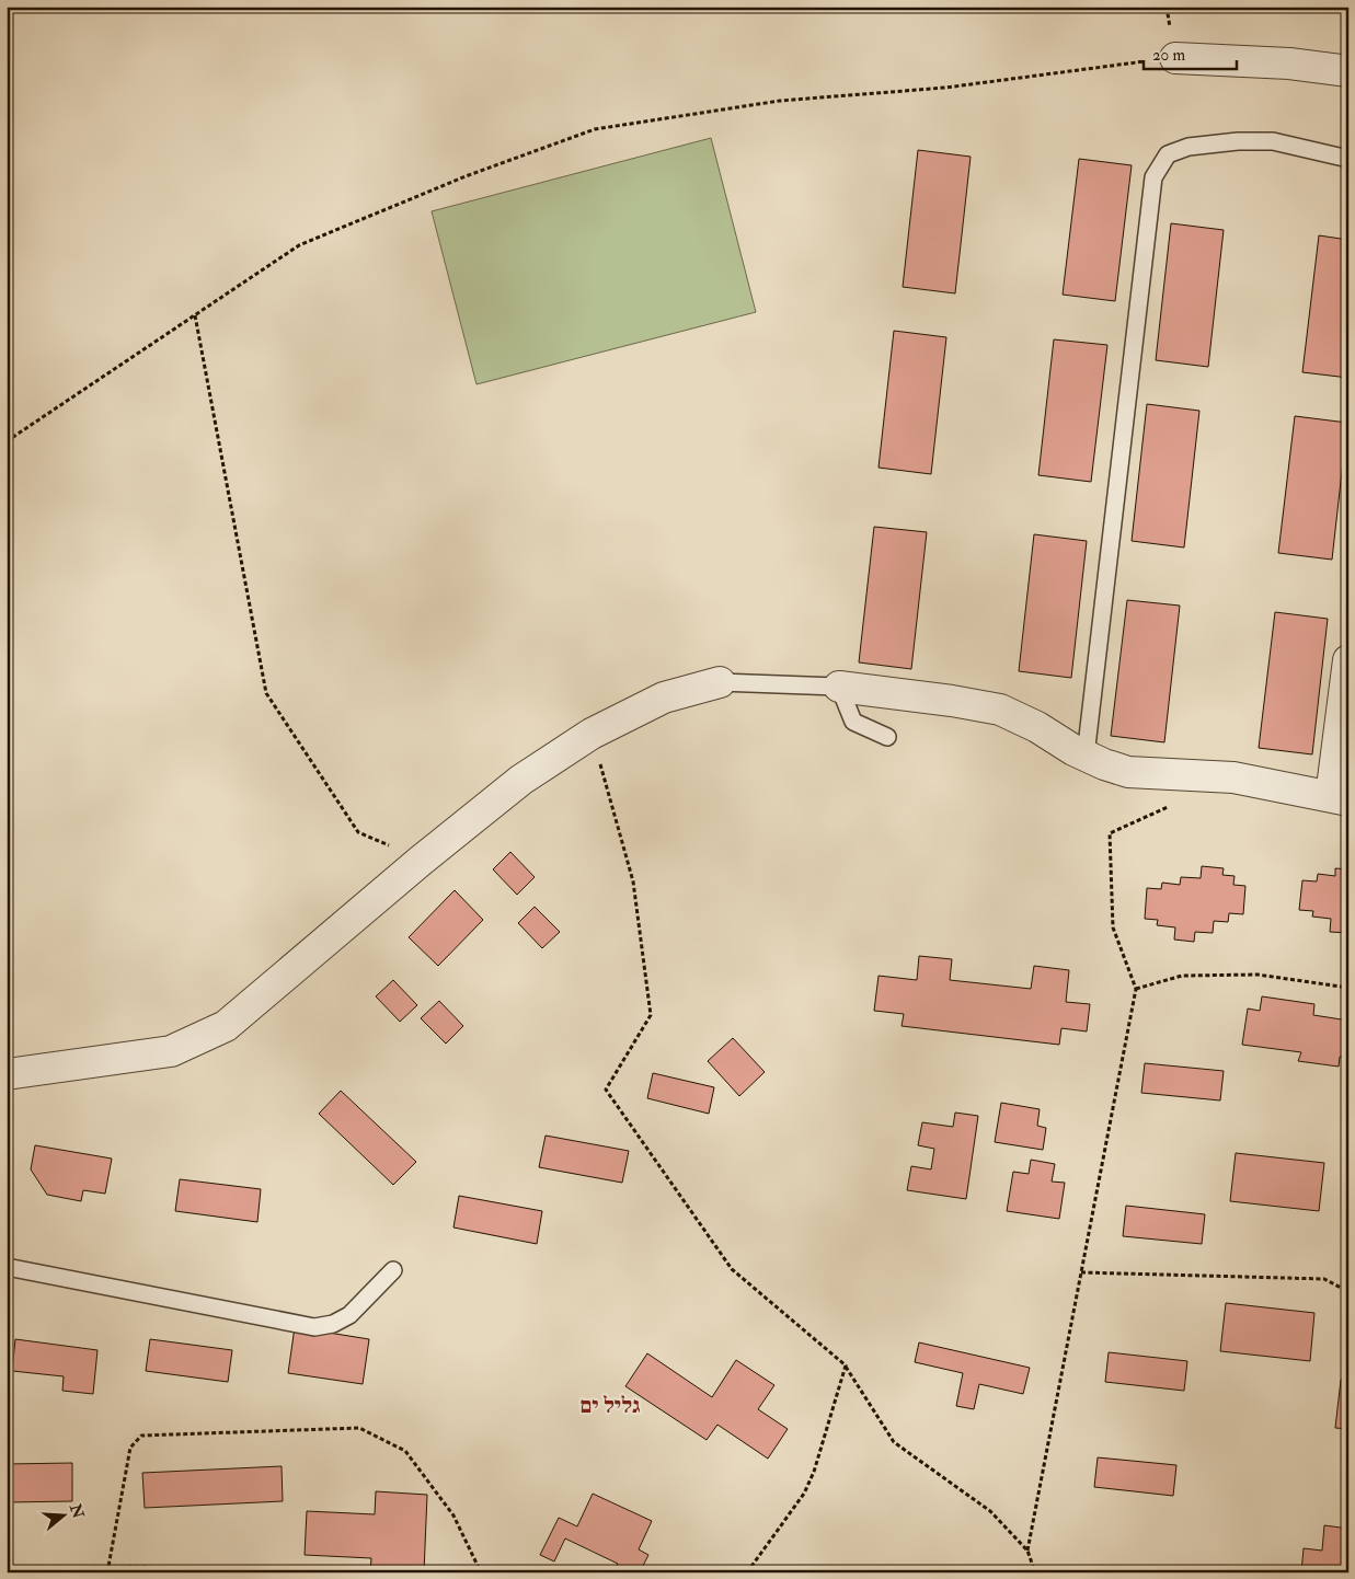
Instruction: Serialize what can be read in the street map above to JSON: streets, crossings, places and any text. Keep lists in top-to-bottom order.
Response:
{
  "districts": ["גליל ים"],
  "scale_bar": "20 m",
  "north": "right"
}
